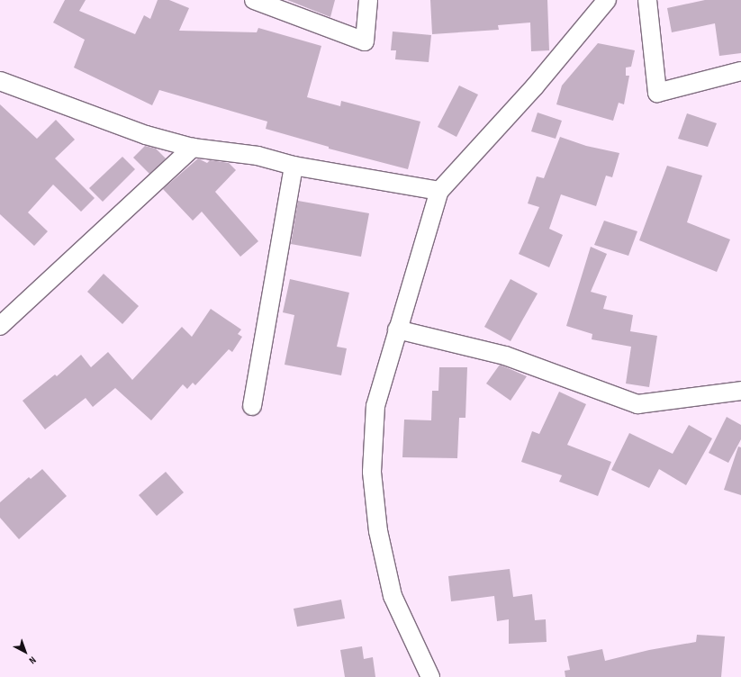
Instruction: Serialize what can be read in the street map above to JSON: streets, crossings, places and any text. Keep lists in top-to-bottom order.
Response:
{
  "north": "bottom right"
}
